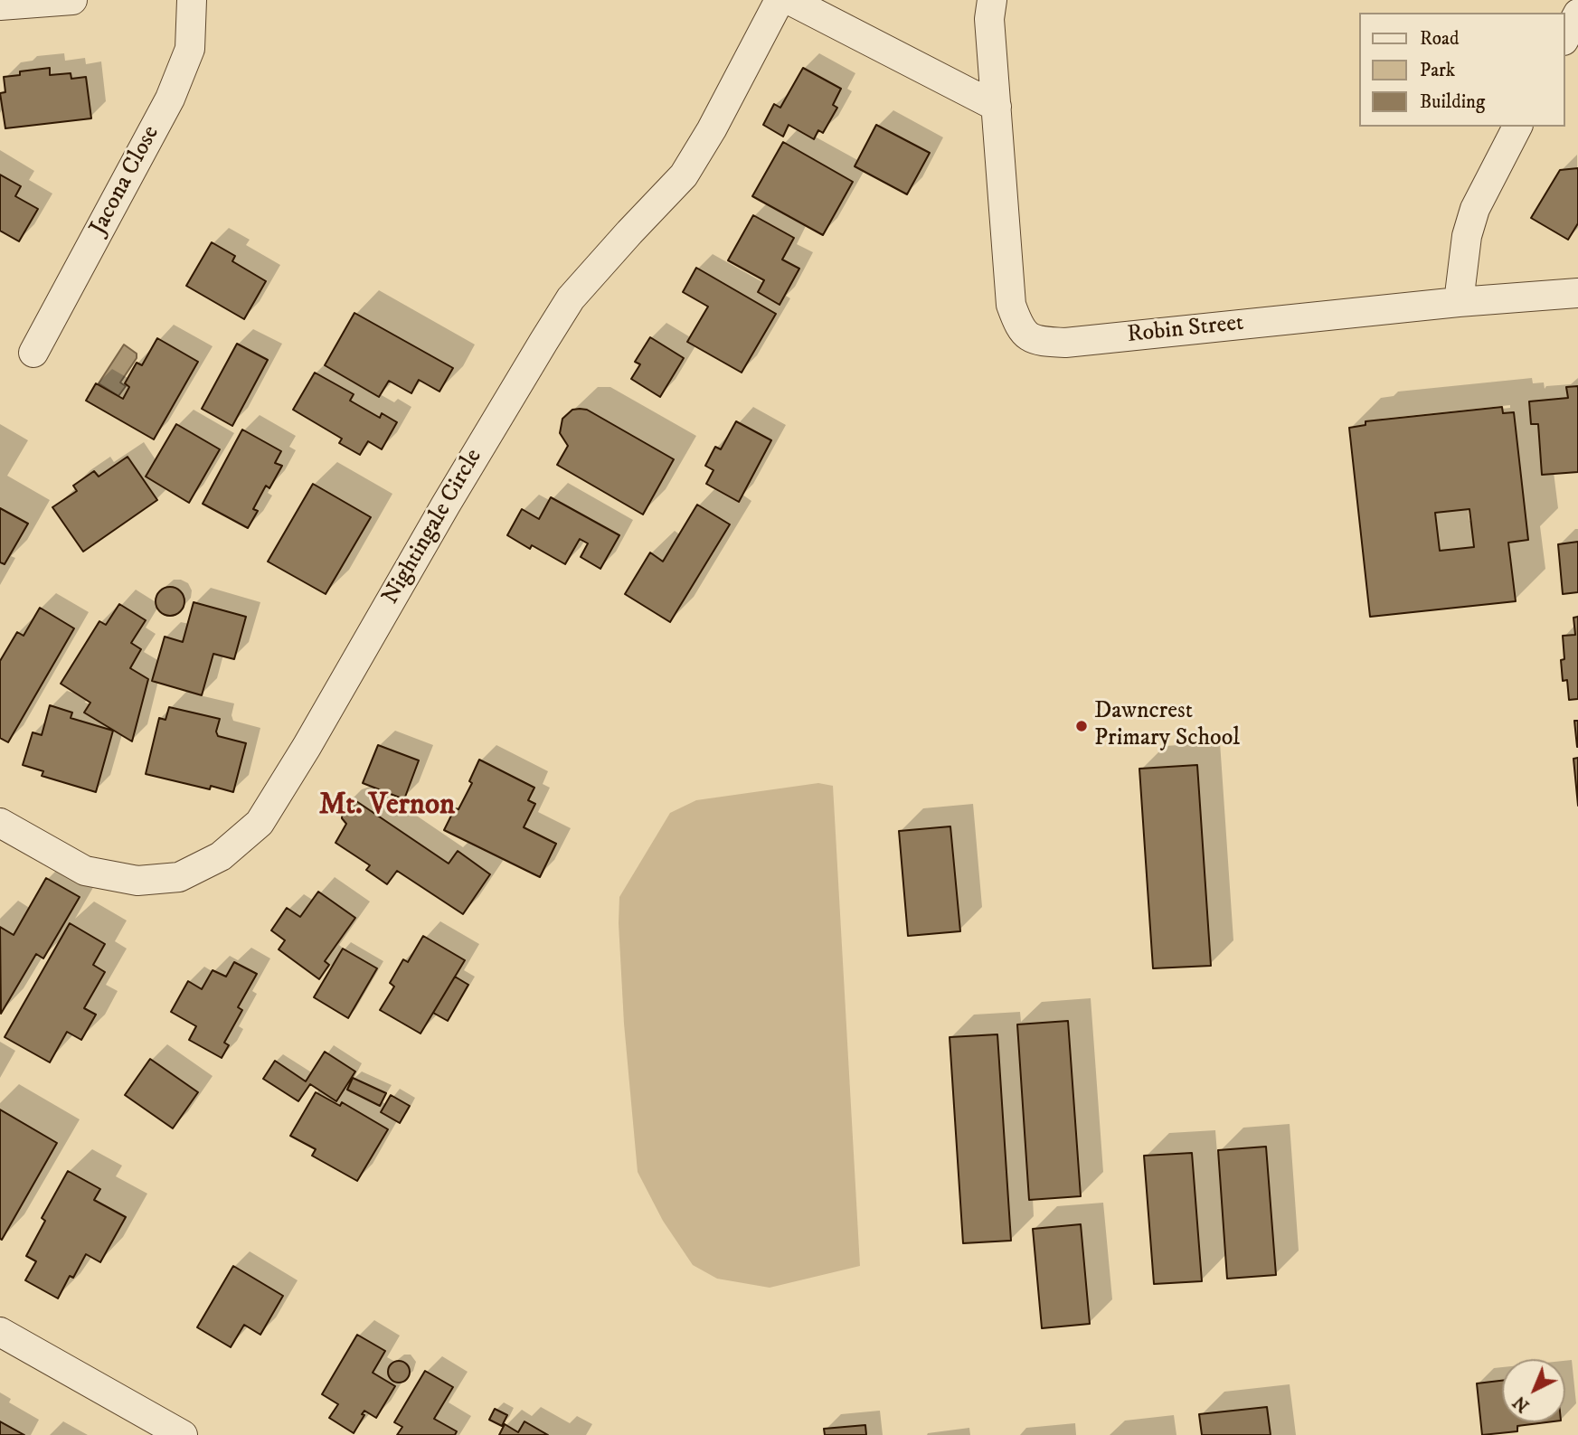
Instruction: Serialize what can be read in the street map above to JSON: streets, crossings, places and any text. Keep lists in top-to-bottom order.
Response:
{
  "streets": {
    "street": ["Jacona Close", "Robin Street", "Nightingale Circle"]
  },
  "districts": ["Mt. Vernon"],
  "places": ["Dawncrest Primary School"],
  "legend": ["Road", "Park", "Building"],
  "north": "bottom left"
}
